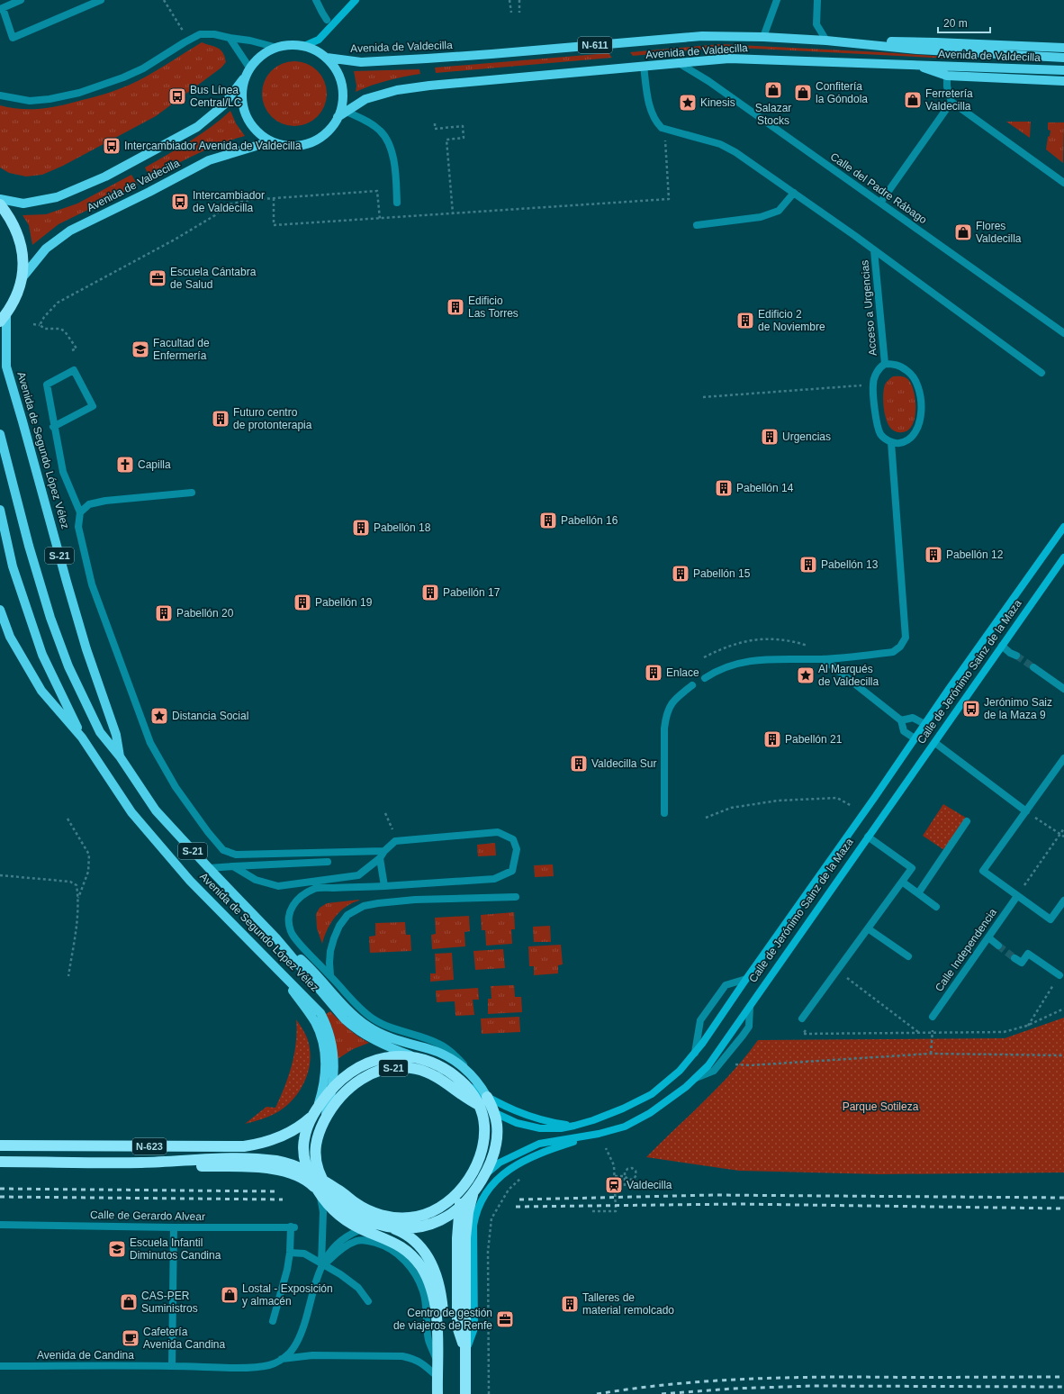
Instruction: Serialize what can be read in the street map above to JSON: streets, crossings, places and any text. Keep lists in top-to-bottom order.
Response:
{
  "streets": {
    "highway": ["S-21", "N-623"],
    "main road": [
      "N-611",
      "Avenida de Valdecilla",
      "Avenida de Segundo López Vélez",
      "Calle de Jerónimo Sainz de la Maza"
    ],
    "street": [
      "Calle del Padre Rábago",
      "Acceso a Urgencias",
      "Calle Independencia",
      "Calle de Gerardo Alvear",
      "Avenida de Candina"
    ]
  },
  "crossings": [
    ["Avenida de Valdecilla", "Calle del Padre Rábago"],
    ["Avenida de Segundo López Vélez", "S-21"],
    ["S-21", "Calle de Jerónimo Sainz de la Maza"],
    ["S-21", "N-623"],
    ["S-21", "Avenida de Candina"],
    ["N-623", "Avenida de Candina"]
  ],
  "parks": ["Parque Sotileza"],
  "places": {
    "shop": [
      "Salazar Stocks",
      "Confitería la Góndola",
      "Ferretería Valdecilla",
      "Flores Valdecilla",
      "Lostal - Exposición y almacén",
      "CAS-PER Suministros"
    ],
    "bus stop": [
      "Bus Línea Central/LC",
      "Intercambiador Avenida de Valdecilla",
      "Intercambiador de Valdecilla",
      "Jerónimo Saiz de la Maza 9"
    ],
    "place": ["Kinesis", "Al Marqués de Valdecilla", "Distancia Social"],
    "office": ["Escuela Cántabra de Salud", "Centro de gestión de viajeros de Renfe"],
    "building": [
      "Edificio Las Torres",
      "Edificio 2 de Noviembre",
      "Futuro centro de protonterapia",
      "Urgencias",
      "Pabellón 14",
      "Pabellón 16",
      "Pabellón 18",
      "Pabellón 12",
      "Pabellón 13",
      "Pabellón 15",
      "Pabellón 17",
      "Pabellón 19",
      "Pabellón 20",
      "Enlace",
      "Pabellón 21",
      "Valdecilla Sur",
      "Talleres de material remolcado"
    ],
    "school or university": ["Facultad de Enfermería", "Escuela Infantil Diminutos Candina"],
    "church": ["Capilla"],
    "station": ["Valdecilla"],
    "cafe": ["Cafetería Avenida Candina"]
  },
  "scale_bar": "20 m"
}
